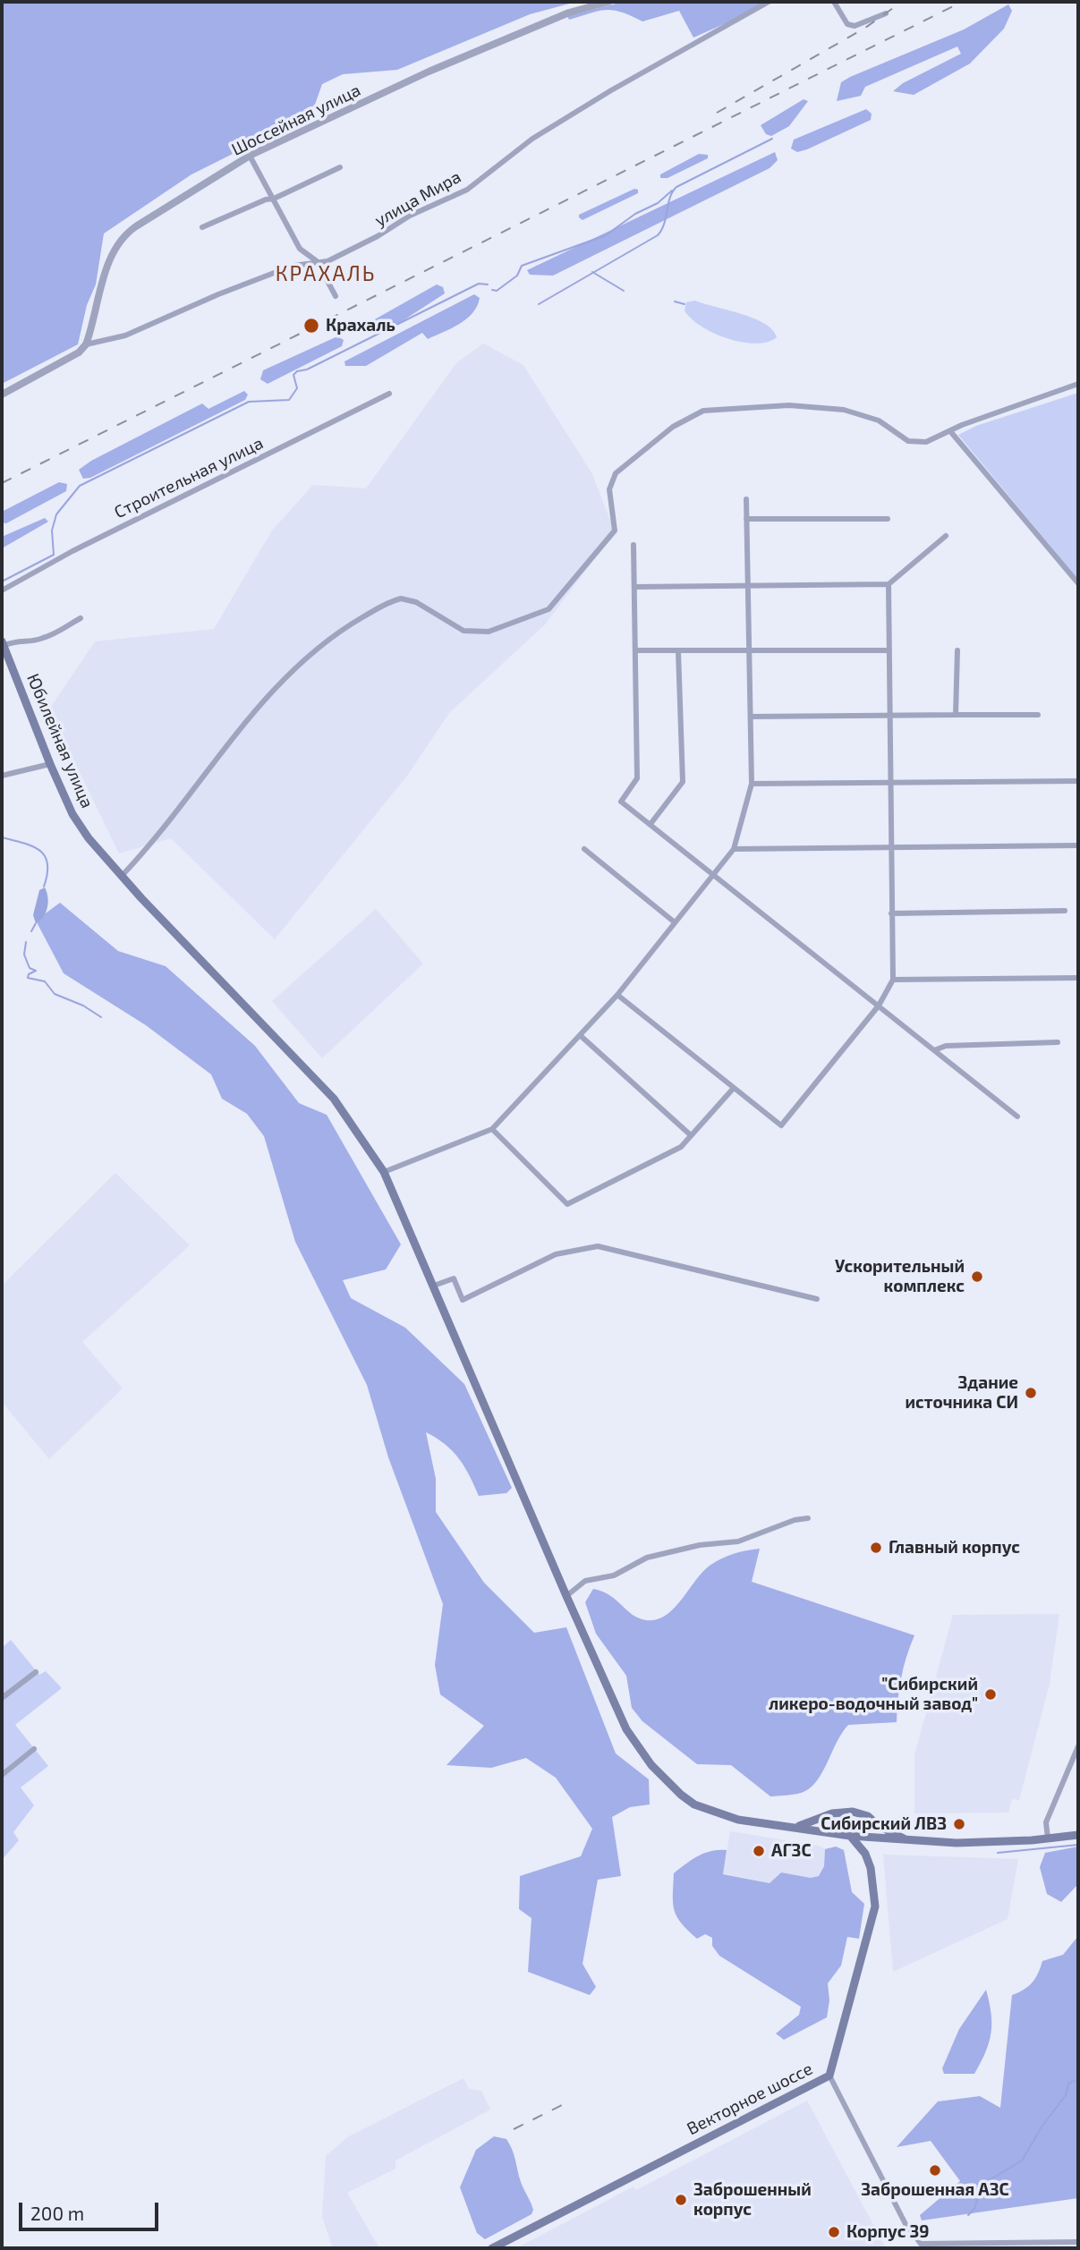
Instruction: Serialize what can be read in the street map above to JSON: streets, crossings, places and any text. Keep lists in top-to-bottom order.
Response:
{
  "streets": {
    "main road": ["Юбилейная улица", "Векторное шоссе"],
    "street": ["Шоссейная улица", "улица Мира", "Строительная улица"]
  },
  "crossings": [
    ["Шоссейная улица", "улица Мира"],
    ["Юбилейная улица", "Векторное шоссе"]
  ],
  "districts": ["КРАХАЛЬ"],
  "places": [
    "Крахаль",
    "Ускорительный комплекс",
    "Здание источника СИ",
    "Главный корпус",
    "\"Сибирский ликеро-водочный завод\"",
    "Сибирский ЛВЗ",
    "АГЗС",
    "Заброшенная АЗС",
    "Заброшенный корпус",
    "Корпус 39"
  ],
  "scale_bar": "200 m"
}
